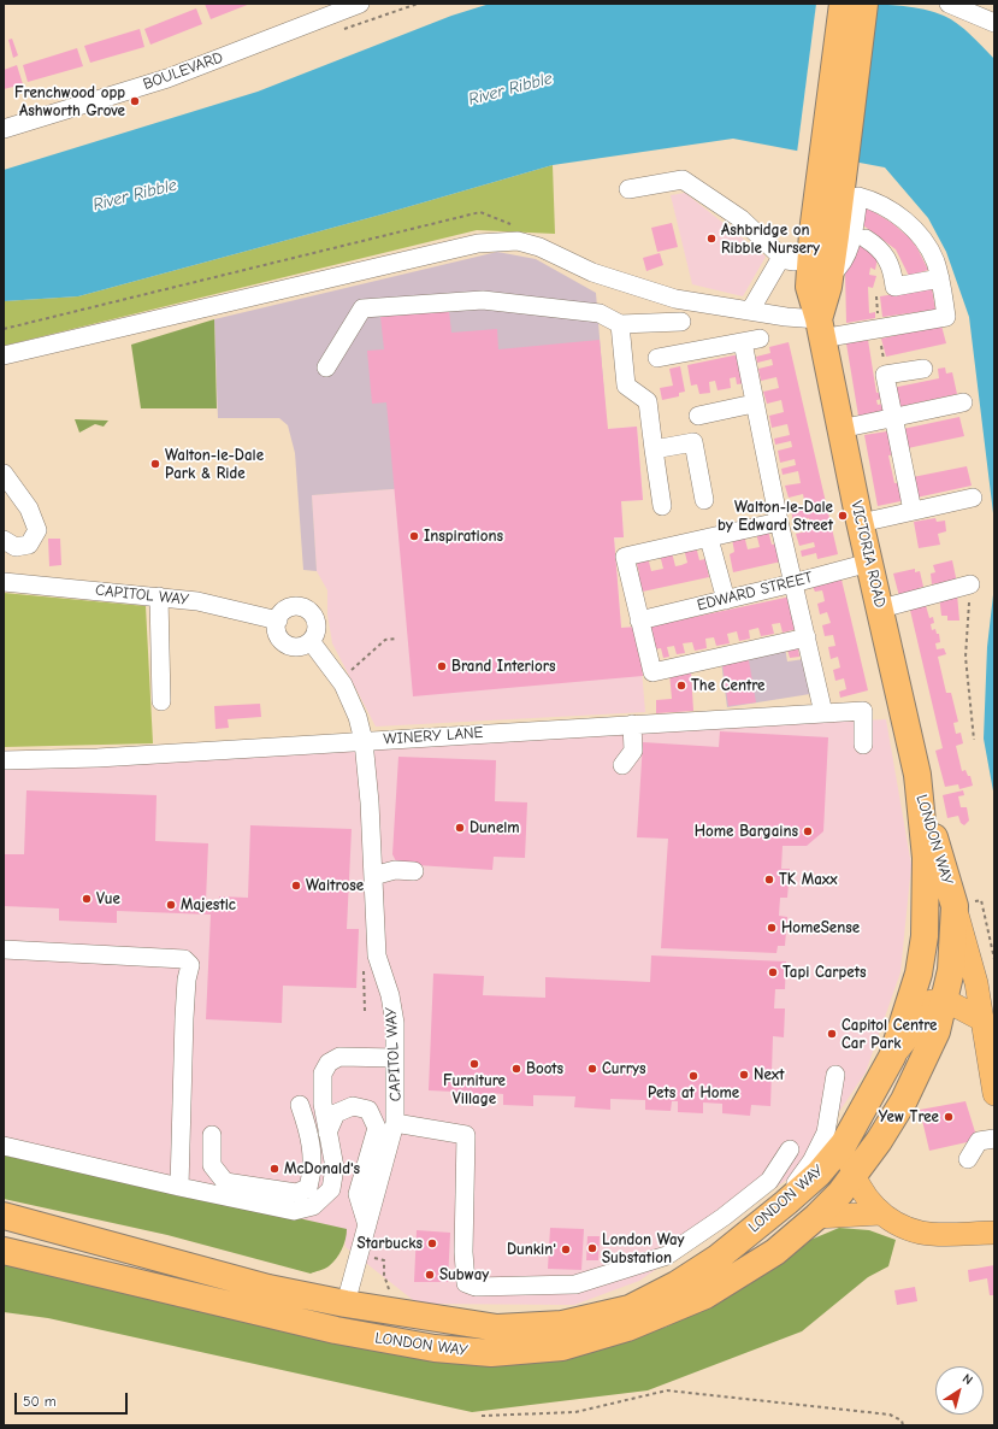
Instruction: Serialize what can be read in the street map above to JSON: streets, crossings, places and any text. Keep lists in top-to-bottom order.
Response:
{
  "streets": {
    "highway": ["VICTORIA ROAD", "LONDON WAY"],
    "street": [
      "BOULEVARD",
      "EDWARD STREET",
      "CAPITOL WAY",
      "WINERY LANE"
    ]
  },
  "crossings": [
    ["VICTORIA ROAD", "EDWARD STREET"],
    ["VICTORIA ROAD", "LONDON WAY"],
    ["CAPITOL WAY", "WINERY LANE"],
    ["CAPITOL WAY", "LONDON WAY"]
  ],
  "water": ["River Ribble"],
  "places": [
    "Frenchwood opp Ashworth Grove",
    "Ashbridge on Ribble Nursery",
    "Walton-le-Dale Park & Ride",
    "Walton-le-Dale by Edward Street",
    "Inspirations",
    "Brand Interiors",
    "The Centre",
    "Dunelm",
    "Home Bargains",
    "TK Maxx",
    "Waitrose",
    "Vue",
    "Majestic",
    "HomeSense",
    "Tapi Carpets",
    "Capitol Centre Car Park",
    "Furniture Village",
    "Boots",
    "Currys",
    "Next",
    "Pets at Home",
    "Yew Tree",
    "McDonald's",
    "Starbucks",
    "London Way Substation",
    "Dunkin'",
    "Subway"
  ],
  "scale_bar": "50 m",
  "north": "top right"
}
